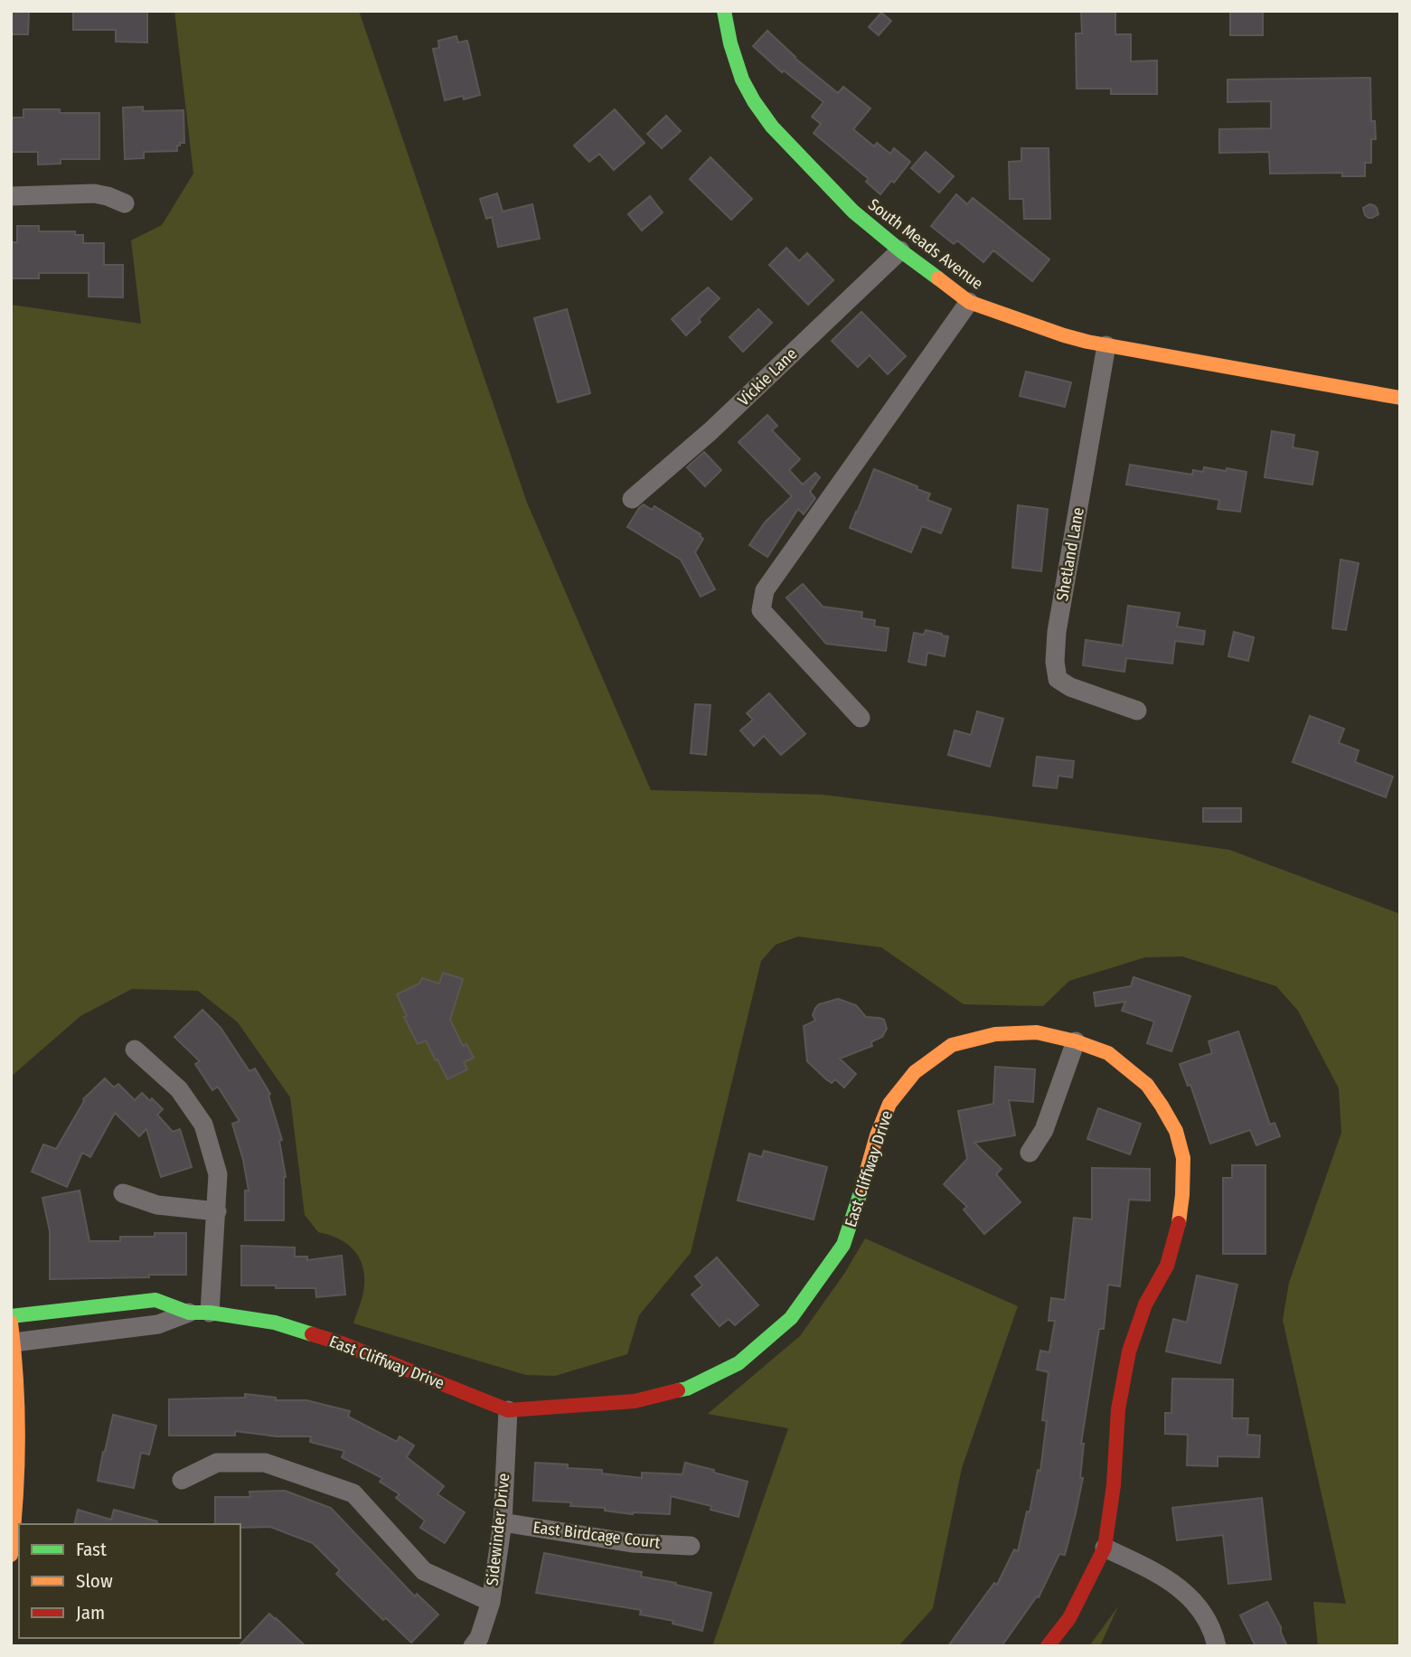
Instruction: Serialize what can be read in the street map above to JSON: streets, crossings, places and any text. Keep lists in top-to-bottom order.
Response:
{
  "streets": {
    "street": [
      "South Meads Avenue",
      "Vickie Lane",
      "Shetland Lane",
      "East Cliffway Drive",
      "Sidewinder Drive",
      "East Birdcage Court"
    ]
  },
  "crossings": [
    ["South Meads Avenue", "Vickie Lane"],
    ["South Meads Avenue", "Shetland Lane"],
    ["East Cliffway Drive", "Sidewinder Drive"],
    ["Sidewinder Drive", "East Birdcage Court"]
  ],
  "legend": ["Fast", "Slow", "Jam"]
}
